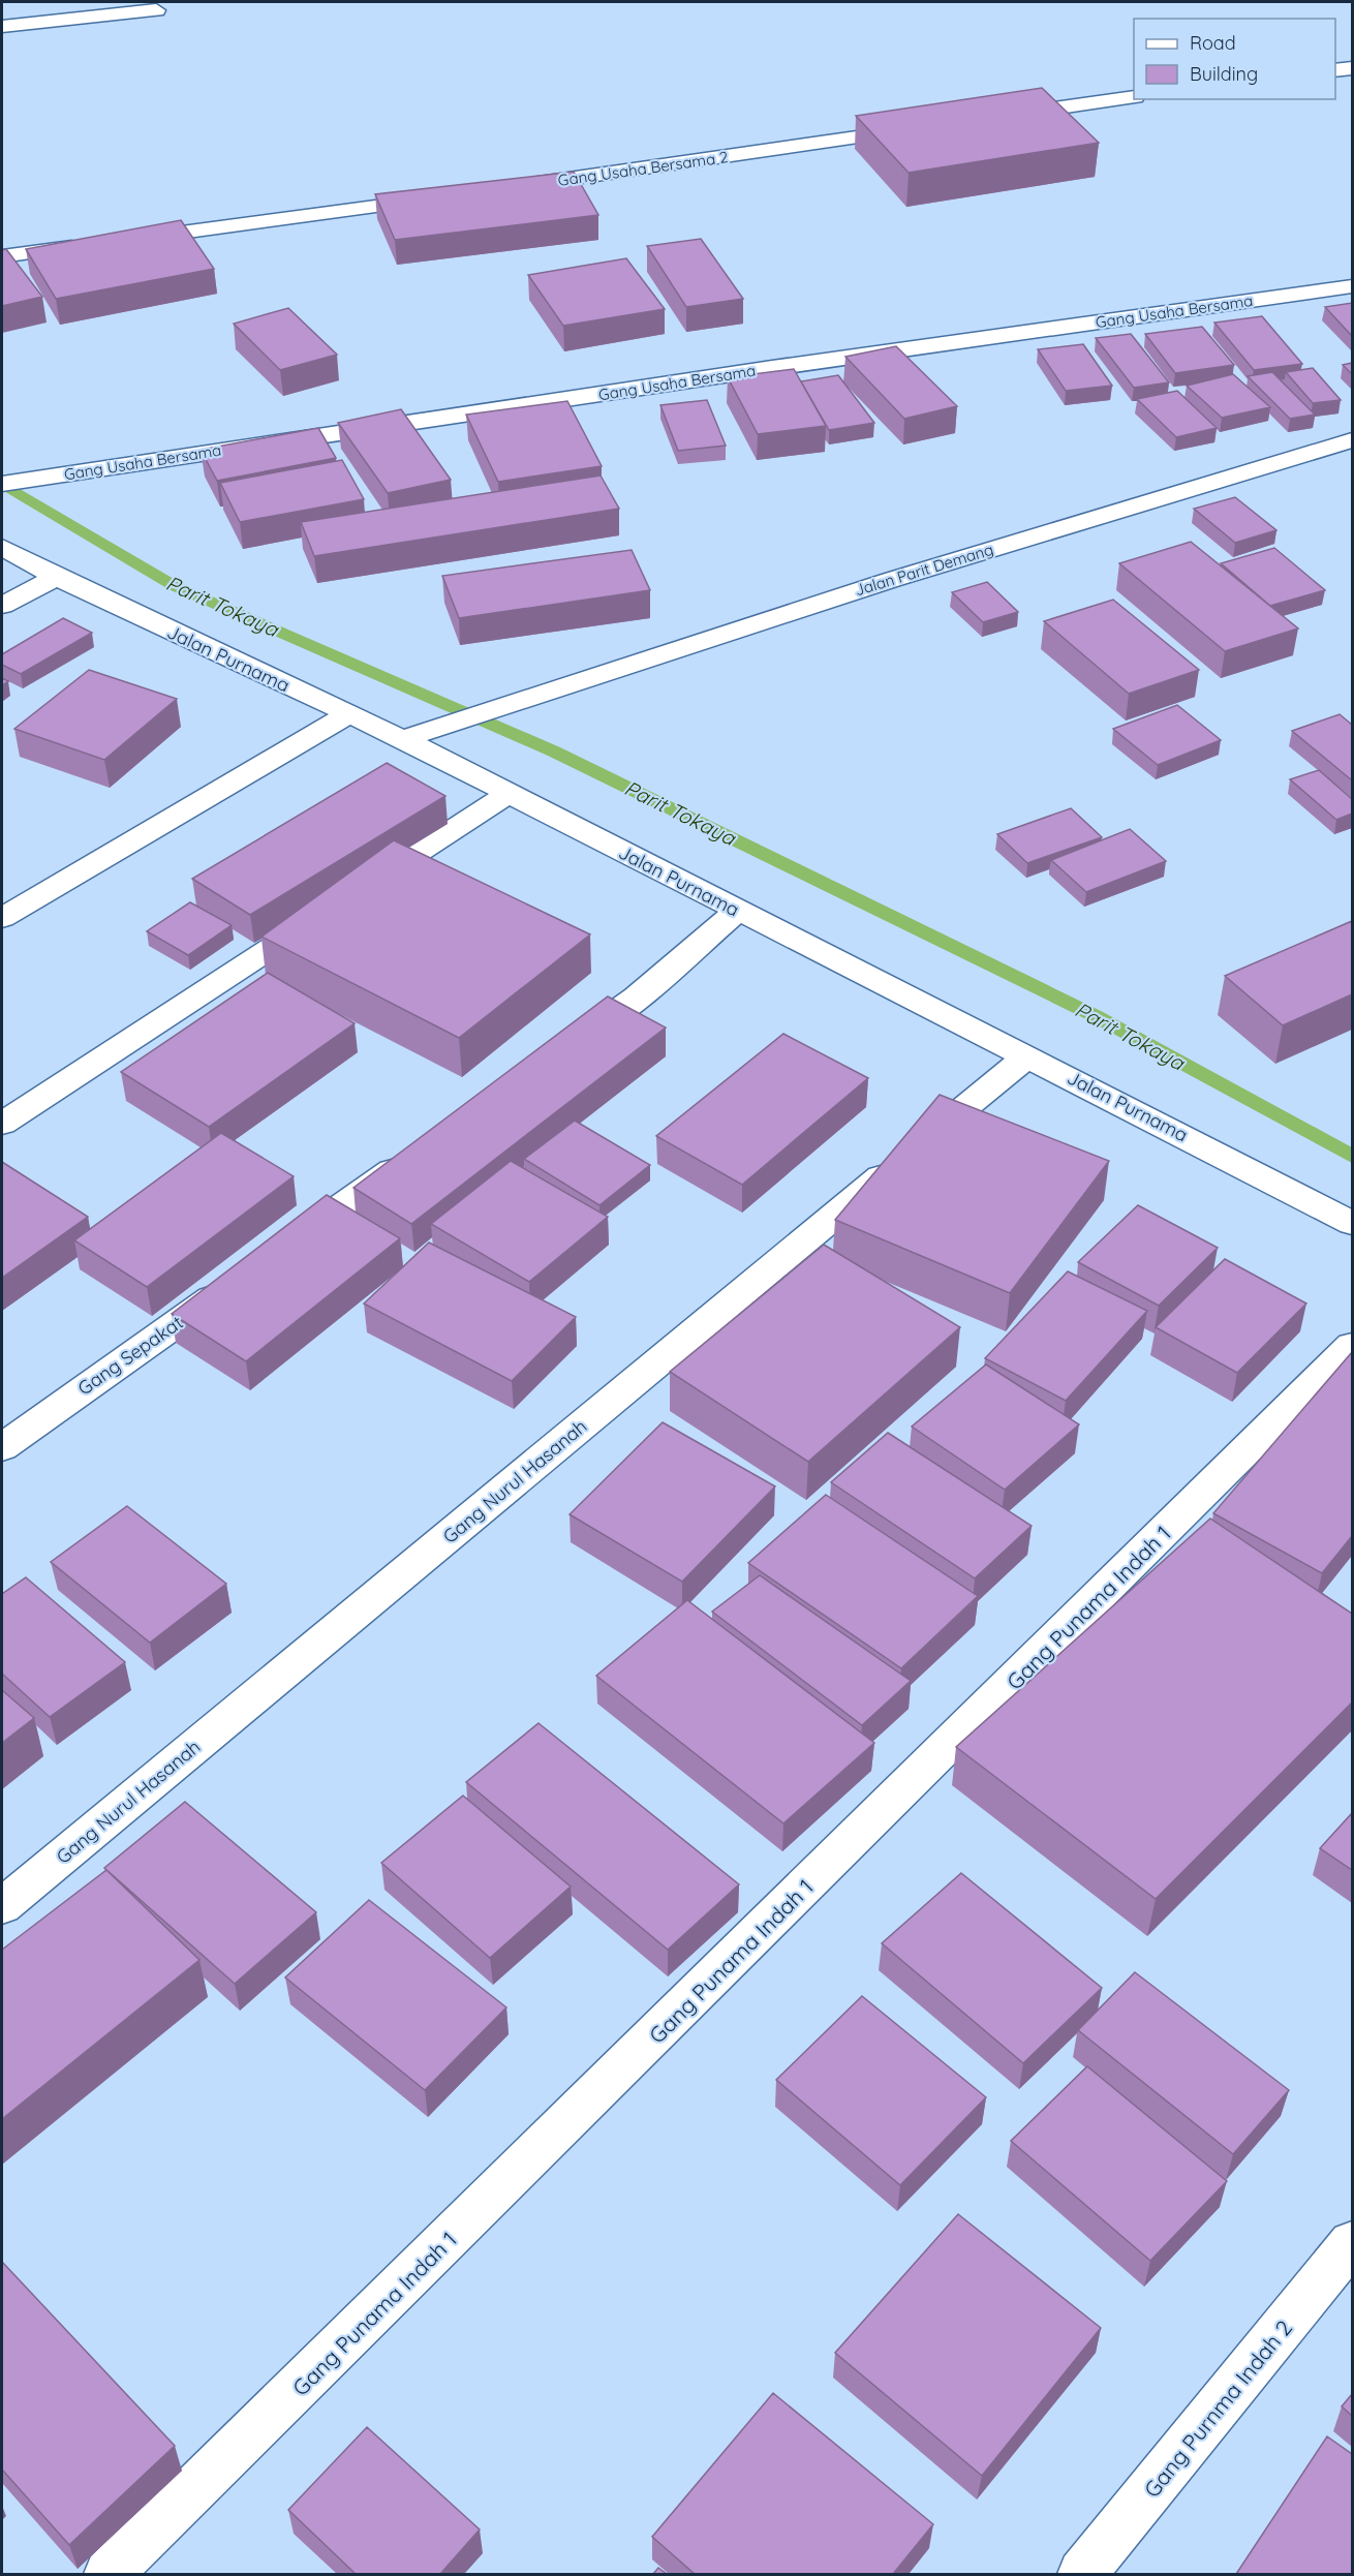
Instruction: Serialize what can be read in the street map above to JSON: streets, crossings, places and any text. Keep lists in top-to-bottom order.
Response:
{
  "streets": {
    "street": [
      "Gang Usaha Bersama 2",
      "Gang Usaha Bersama",
      "Jalan Parit Demang",
      "Jalan Purnama",
      "Gang Sepakat",
      "Gang Nurul Hasanah",
      "Gang Punama Indah 1",
      "Gang Purnma Indah 2"
    ]
  },
  "crossings": [
    ["Jalan Parit Demang", "Jalan Purnama"],
    ["Jalan Purnama", "Gang Nurul Hasanah"]
  ],
  "water": ["Parit Tokaya"],
  "legend": ["Road", "Building"]
}
